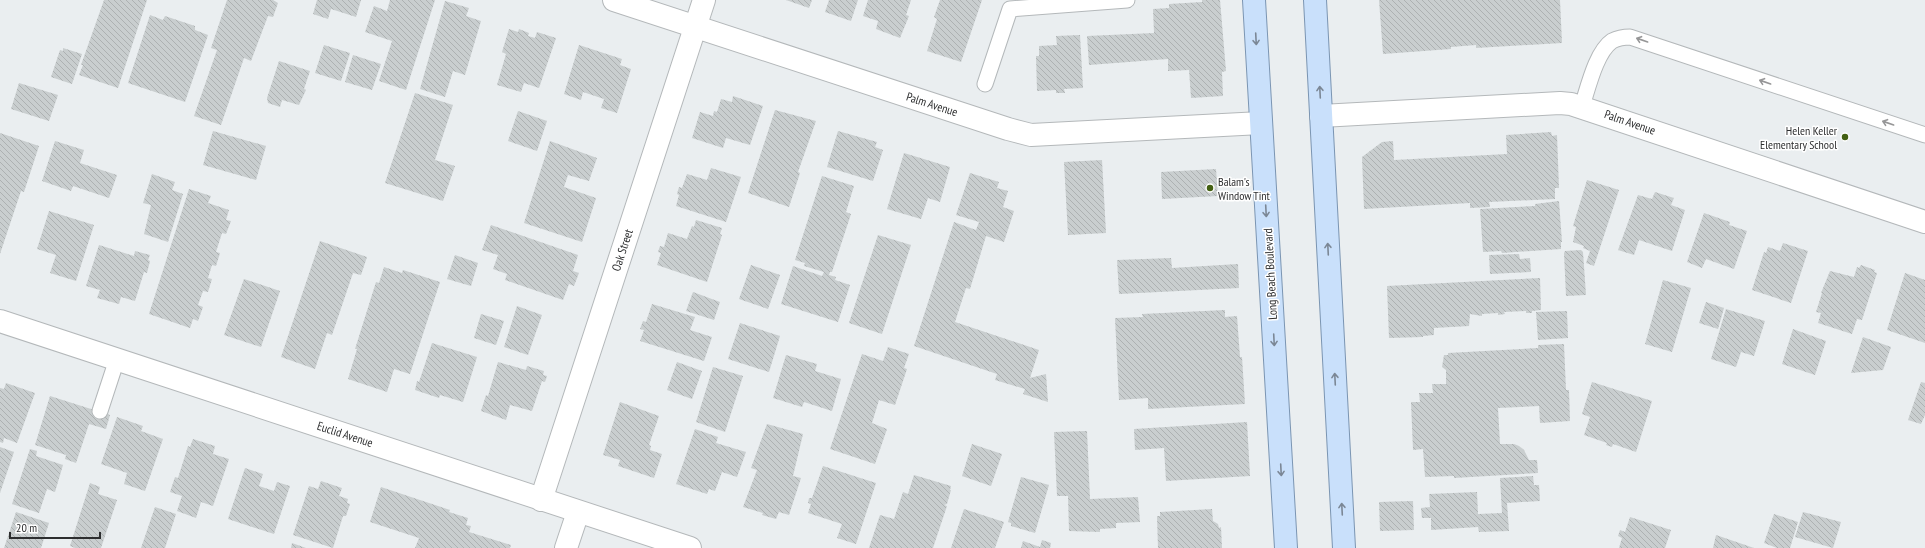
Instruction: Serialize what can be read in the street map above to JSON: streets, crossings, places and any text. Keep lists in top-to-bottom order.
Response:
{
  "streets": {
    "main road": ["Long Beach Boulevard"],
    "street": ["Palm Avenue", "Oak Street", "Euclid Avenue"]
  },
  "crossings": [
    ["Palm Avenue", "Oak Street"],
    ["Palm Avenue", "Long Beach Boulevard"],
    ["Oak Street", "Euclid Avenue"]
  ],
  "places": ["Helen Keller Elementary School", "Balam's Window Tint"],
  "scale_bar": "20 m"
}
